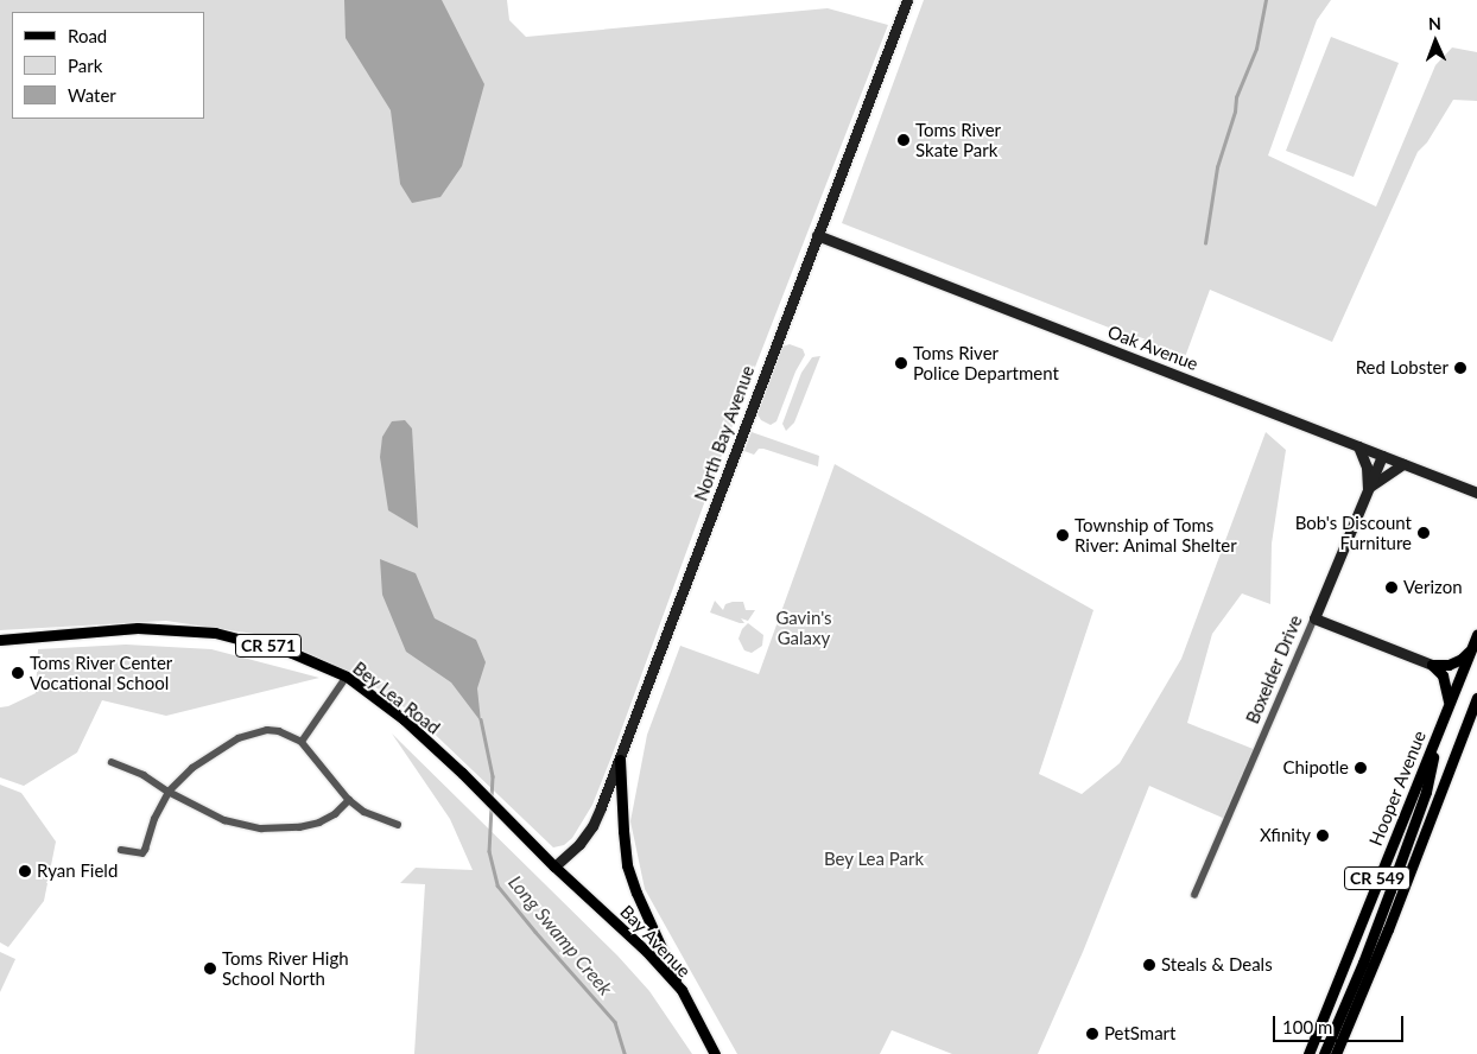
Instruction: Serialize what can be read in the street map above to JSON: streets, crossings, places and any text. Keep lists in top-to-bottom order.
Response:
{
  "streets": {
    "main road": [
      "CR 571",
      "Bey Lea Road",
      "Hooper Avenue",
      "CR 549",
      "Bay Avenue"
    ],
    "street": ["Oak Avenue", "North Bay Avenue", "Boxelder Drive"]
  },
  "crossings": [
    ["Oak Avenue", "North Bay Avenue"],
    ["Oak Avenue", "Boxelder Drive"],
    ["North Bay Avenue", "Bey Lea Road"],
    ["North Bay Avenue", "Bay Avenue"],
    ["Bey Lea Road", "Bay Avenue"]
  ],
  "water": ["Long Swamp Creek"],
  "parks": ["Gavin's Galaxy", "Bey Lea Park"],
  "places": [
    "Toms River Skate Park",
    "Toms River Police Department",
    "Red Lobster",
    "Bob's Discount Furniture",
    "Township of Toms River: Animal Shelter",
    "Verizon",
    "Toms River Center Vocational School",
    "Chipotle",
    "Xfinity",
    "Ryan Field",
    "Steals & Deals",
    "Toms River High School North",
    "PetSmart"
  ],
  "legend": ["Road", "Park", "Water"],
  "scale_bar": "100 m",
  "north": "top"
}
